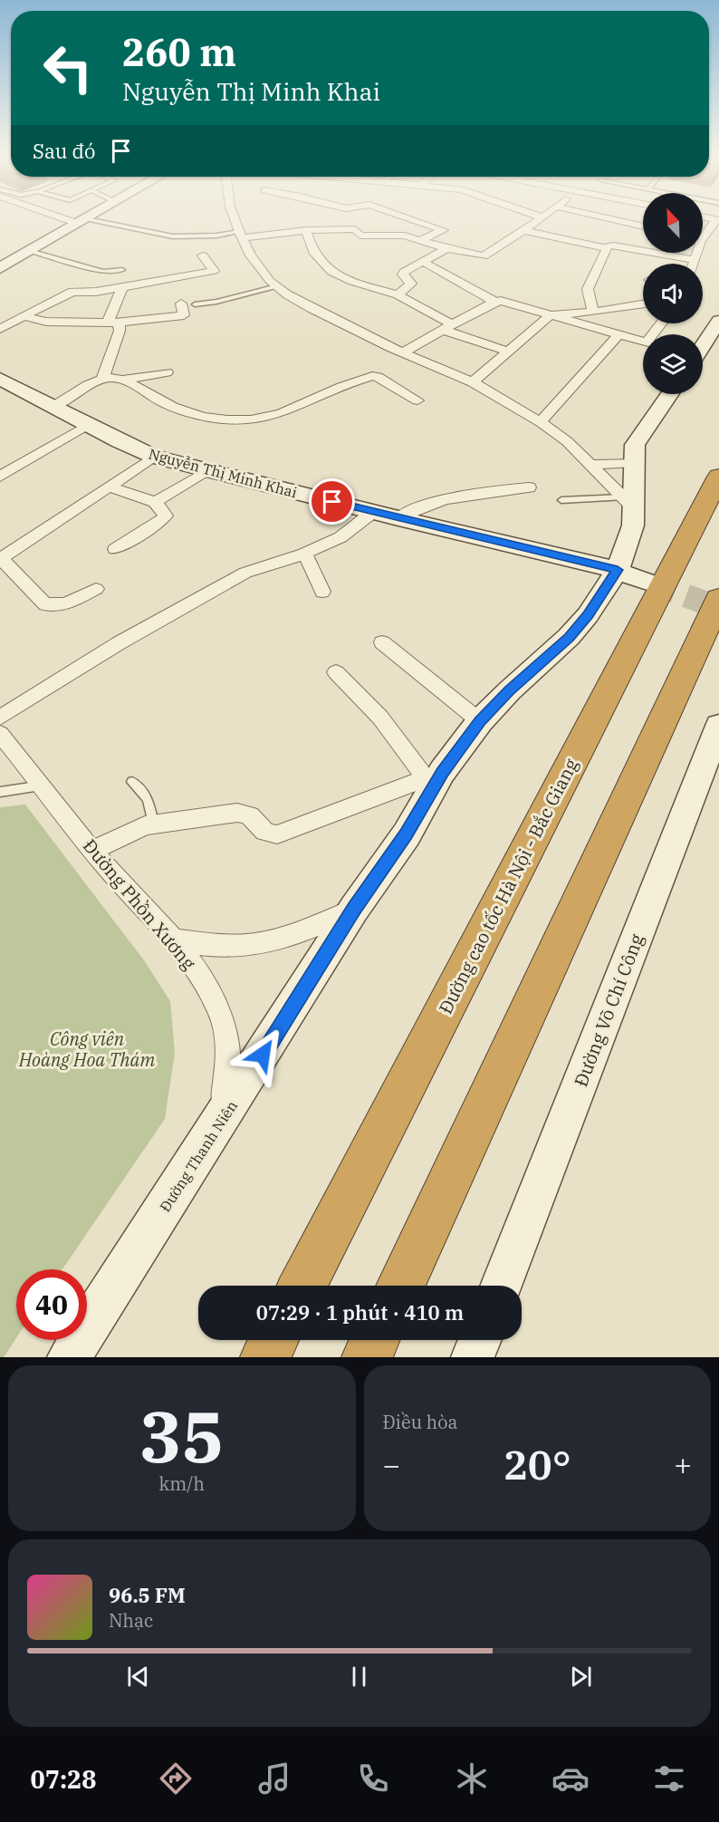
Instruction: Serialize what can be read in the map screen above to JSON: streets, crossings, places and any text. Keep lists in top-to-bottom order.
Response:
{
  "streets": {
    "highway": ["Đường cao tốc Hà Nội - Bắc Giang"],
    "street": [
      "Nguyễn Thị Minh Khai",
      "Đường Phồn Xương",
      "Đường Võ Chí Công",
      "Đường Thanh Niên"
    ]
  },
  "crossings": [
    ["Nguyễn Thị Minh Khai", "Đường Thanh Niên"],
    ["Đường Phồn Xương", "Đường Thanh Niên"]
  ],
  "parks": ["Công viên Hoàng Hoa Thám"],
  "north": "top left",
  "page": {
    "turn": ["260 m", "Nguyễn Thị Minh Khai"],
    "then": "Sau đó",
    "limit": "40",
    "trip": "07:29 · 1 phút · 410 m",
    "tile": [
      ["35", "km/h"],
      "Điều hòa"
    ],
    "heat": ["−", "20°", "+"],
    "song": ["96.5 FM", "Nhạc"],
    "tabs": "07:28"
  }
}
